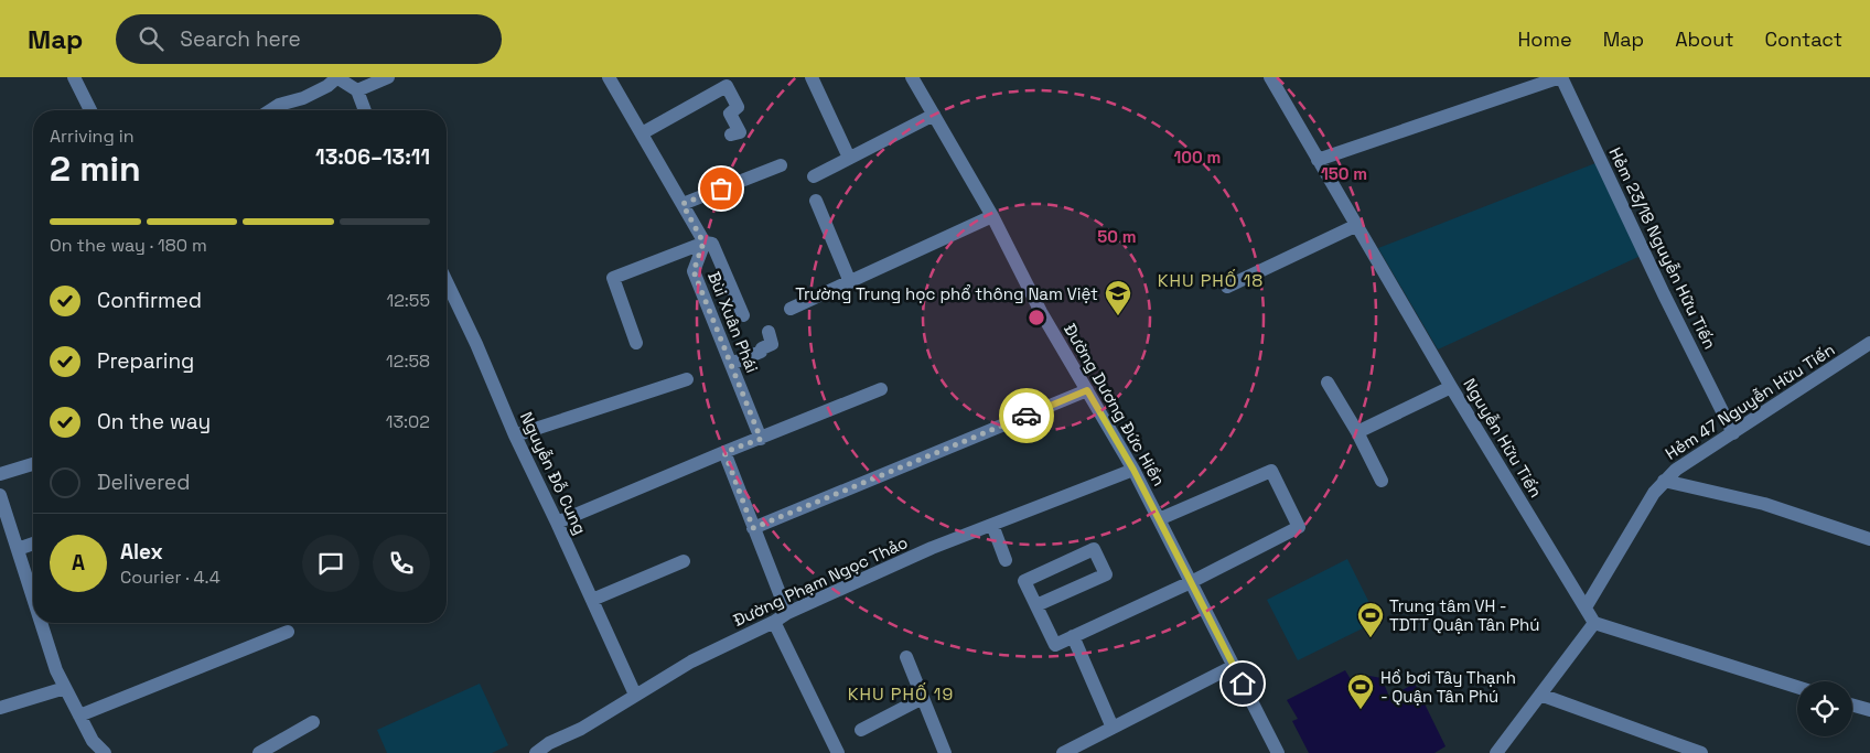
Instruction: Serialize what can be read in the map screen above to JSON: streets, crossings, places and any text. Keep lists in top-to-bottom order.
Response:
{
  "streets": {
    "street": [
      "Hẻm 23/18 Nguyễn Hữu Tiến",
      "Bùi Xuân Phái",
      "Hẻm 47 Nguyễn Hữu Tiến",
      "Đường Dương Đức Hiền",
      "Nguyễn Hữu Tiến",
      "Nguyễn Đỗ Cung",
      "Đường Phạm Ngọc Thảo"
    ]
  },
  "crossings": [
    ["Hẻm 23/18 Nguyễn Hữu Tiến", "Hẻm 47 Nguyễn Hữu Tiến"],
    ["Hẻm 47 Nguyễn Hữu Tiến", "Nguyễn Hữu Tiến"],
    ["Đường Dương Đức Hiền", "Đường Phạm Ngọc Thảo"],
    ["Nguyễn Đỗ Cung", "Đường Phạm Ngọc Thảo"]
  ],
  "districts": ["KHU PHỐ 18", "KHU PHỐ 19"],
  "places": {
    "school or university": ["Trường Trung học phổ thông Nam Việt"],
    "sports": ["Trung tâm VH - TDTT Quận Tân Phú", "Hồ bơi Tây Thạnh - Quận Tân Phú"]
  },
  "page": {
    "header": "Map",
    "search": "Search here",
    "nav": [
      "Home",
      "Map",
      "About",
      "Contact"
    ],
    "heading": ["2 min", "Arriving in", "13:06–13:11"],
    "panel": ["Alex", "Courier · 4.4"],
    "bar": "On the way · 180 m",
    "list": [
      ["Confirmed", "12:55"],
      ["Preparing", "12:58"],
      ["On the way", "13:02"],
      "Delivered"
    ],
    "round": "A"
  },
  "rings": ["100 m", "150 m", "50 m"]
}
